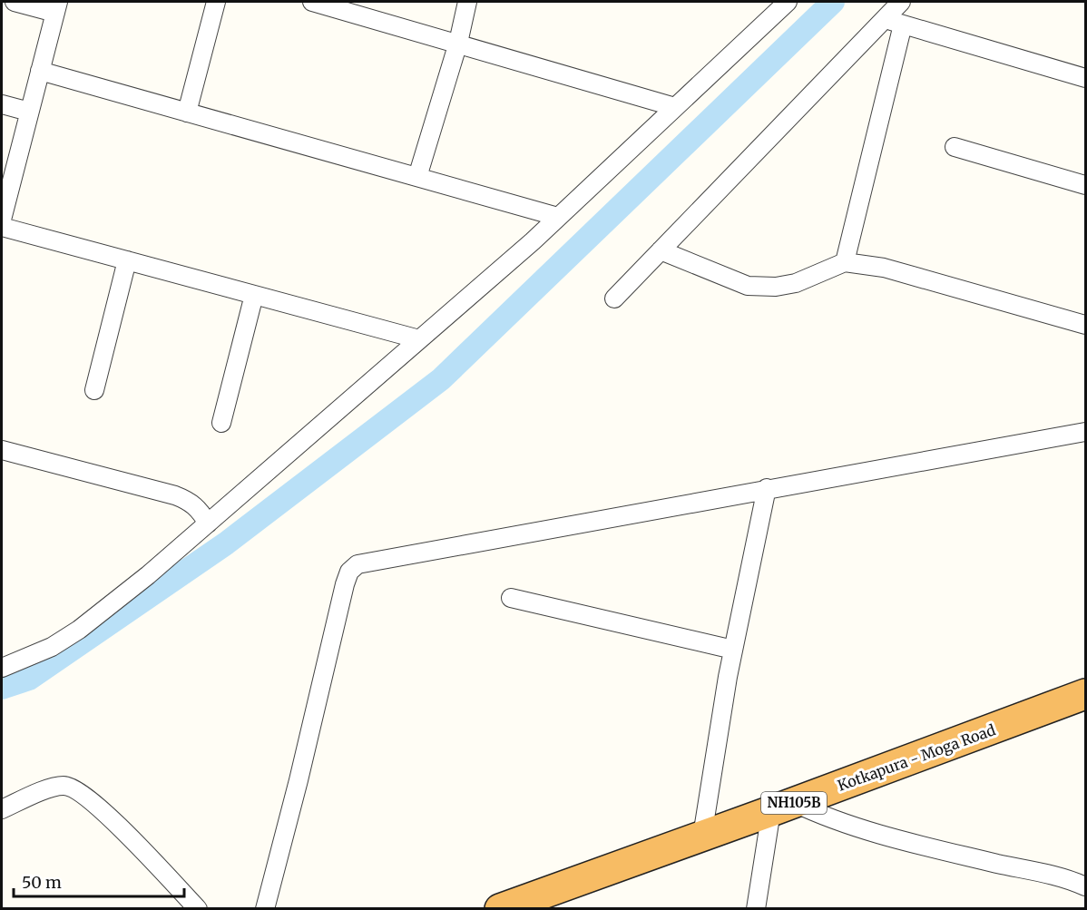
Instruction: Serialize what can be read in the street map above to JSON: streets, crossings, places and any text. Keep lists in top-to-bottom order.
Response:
{
  "streets": {
    "highway": ["Kotkapura - Moga Road", "NH105B"]
  },
  "scale_bar": "50 m"
}
